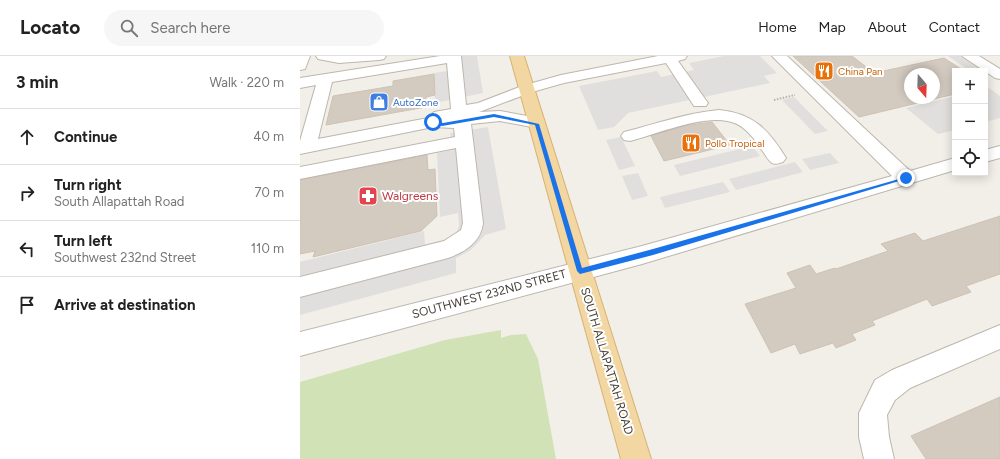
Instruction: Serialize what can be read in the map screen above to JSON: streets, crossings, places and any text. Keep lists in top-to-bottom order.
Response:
{
  "streets": {
    "main road": ["SOUTH ALLAPATTAH ROAD"],
    "street": ["SOUTHWEST 232ND STREET"]
  },
  "crossings": [
    ["SOUTHWEST 232ND STREET", "SOUTH ALLAPATTAH ROAD"]
  ],
  "places": {
    "restaurant": ["China Pan", "Pollo Tropical"],
    "shop": ["AutoZone"],
    "pharmacy": ["Walgreens"]
  },
  "north": "bottom",
  "page": {
    "header": "Locato",
    "search": "Search here",
    "nav": [
      "Home",
      "Map",
      "About",
      "Contact"
    ],
    "heading": ["3 min", "Walk · 220 m"],
    "map_buttons": ["+", "−"],
    "list": [
      ["Continue", "40 m"],
      ["Turn right", "South Allapattah Road", "70 m"],
      ["Turn left", "Southwest 232nd Street", "110 m"],
      "Arrive at destination"
    ]
  }
}
